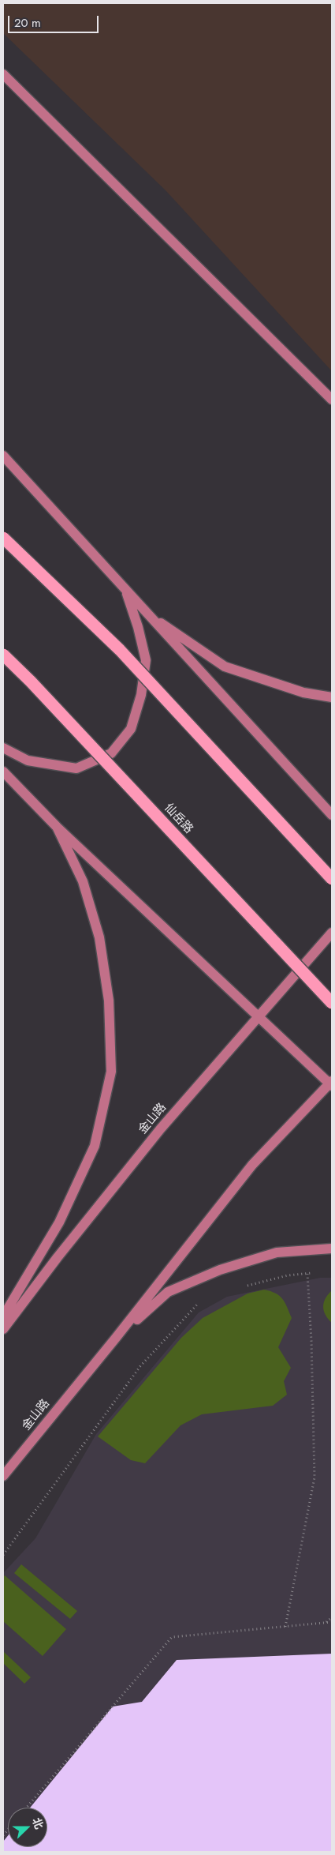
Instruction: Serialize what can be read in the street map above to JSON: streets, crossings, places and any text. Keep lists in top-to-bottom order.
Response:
{
  "streets": {
    "highway": ["仙岳路"],
    "main road": ["金山路"]
  },
  "scale_bar": "20 m",
  "north": "right"
}
